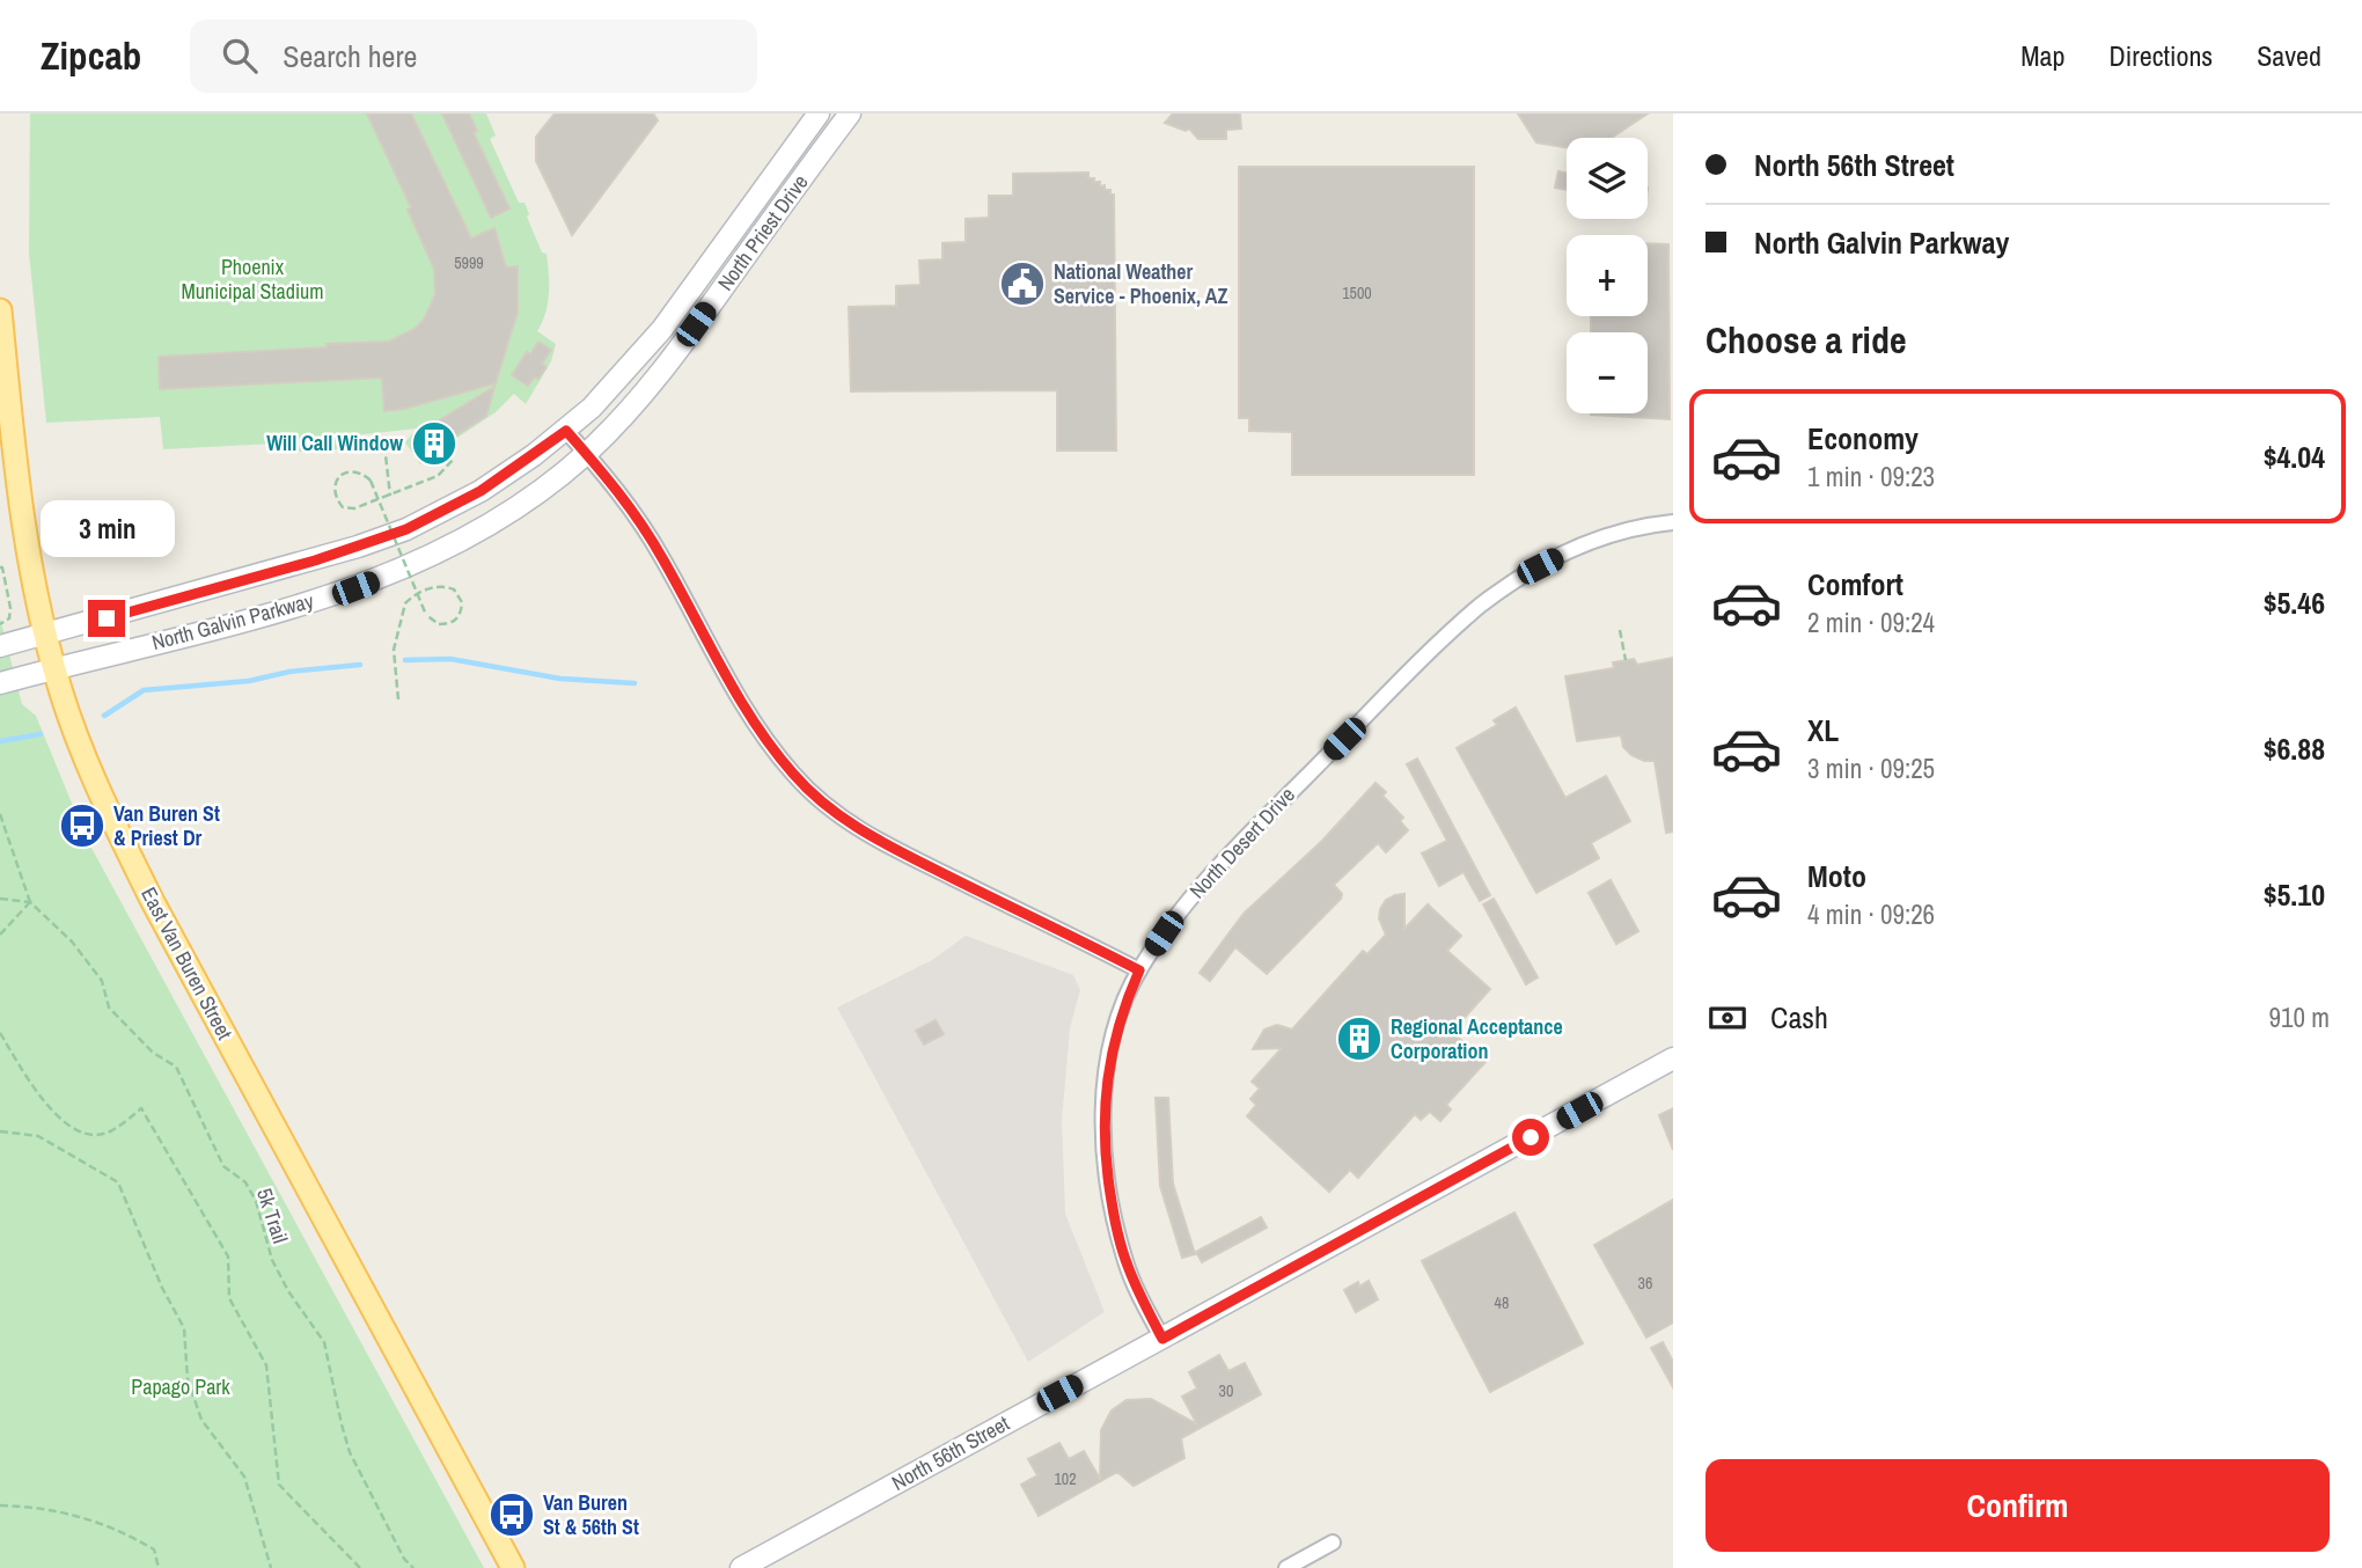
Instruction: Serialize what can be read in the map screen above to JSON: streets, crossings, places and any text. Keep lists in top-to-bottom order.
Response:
{
  "streets": {
    "main road": [
      "North Priest Drive",
      "North Galvin Parkway",
      "East Van Buren Street",
      "North 56th Street"
    ],
    "street": ["North Desert Drive"],
    "path": ["5k Trail"]
  },
  "crossings": [
    ["North Priest Drive", "North Galvin Parkway"],
    ["North Galvin Parkway", "East Van Buren Street"],
    ["North Desert Drive", "North 56th Street"]
  ],
  "parks": ["Phoenix Municipal Stadium", "Papago Park"],
  "places": {
    "public building": ["National Weather Service - Phoenix, AZ"],
    "building": ["Will Call Window", "Regional Acceptance Corporation"],
    "bus stop": ["Van Buren St & Priest Dr", "Van Buren St & 56th St"]
  },
  "house_numbers": [
    "5999",
    "1500",
    "36",
    "48",
    "30",
    "102"
  ],
  "page": {
    "header": "Zipcab",
    "search": "Search here",
    "nav": ["Map", "Directions", "Saved"],
    "banner": ["North 56th Street", "North Galvin Parkway"],
    "map_buttons": ["+", "−"],
    "heading": "Choose a ride",
    "list": [
      {
        "name": "Economy",
        "note": "1 min · 09:23",
        "value": "$4.04"
      },
      {
        "name": "Comfort",
        "note": "2 min · 09:24",
        "value": "$5.46"
      },
      {
        "name": "XL",
        "note": "3 min · 09:25",
        "value": "$6.88"
      },
      {
        "name": "Moto",
        "note": "4 min · 09:26",
        "value": "$5.10"
      }
    ],
    "bubble": "3 min",
    "pay": ["Cash", "910 m"],
    "buttons": "Confirm"
  }
}
